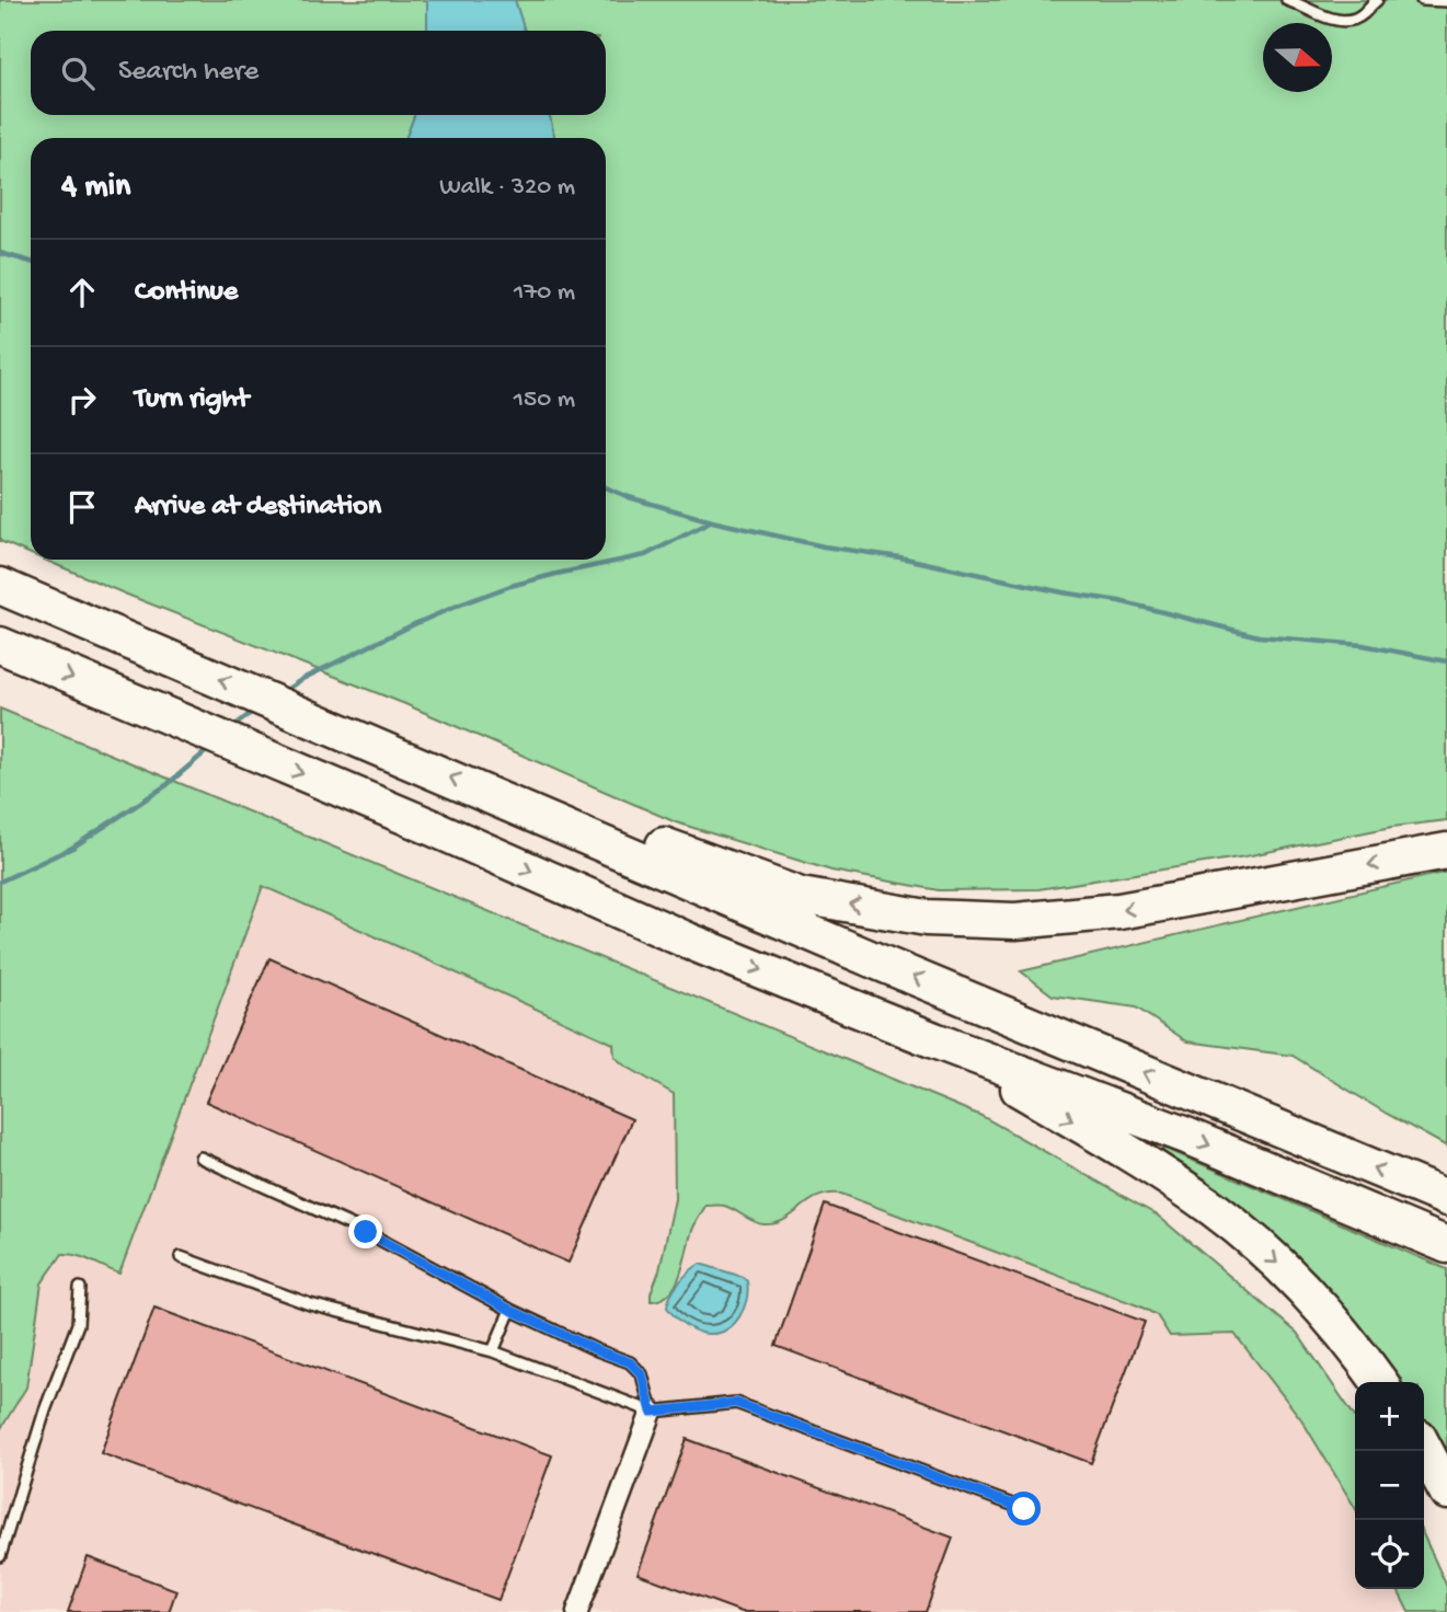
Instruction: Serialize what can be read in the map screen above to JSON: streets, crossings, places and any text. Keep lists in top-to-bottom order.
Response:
{
  "north": "right",
  "page": {
    "search": "Search here",
    "heading": ["4 min", "Walk · 320 m"],
    "list": [
      ["Continue", "170 m"],
      ["Turn right", "150 m"],
      "Arrive at destination"
    ],
    "map_buttons": ["+", "−"]
  }
}
